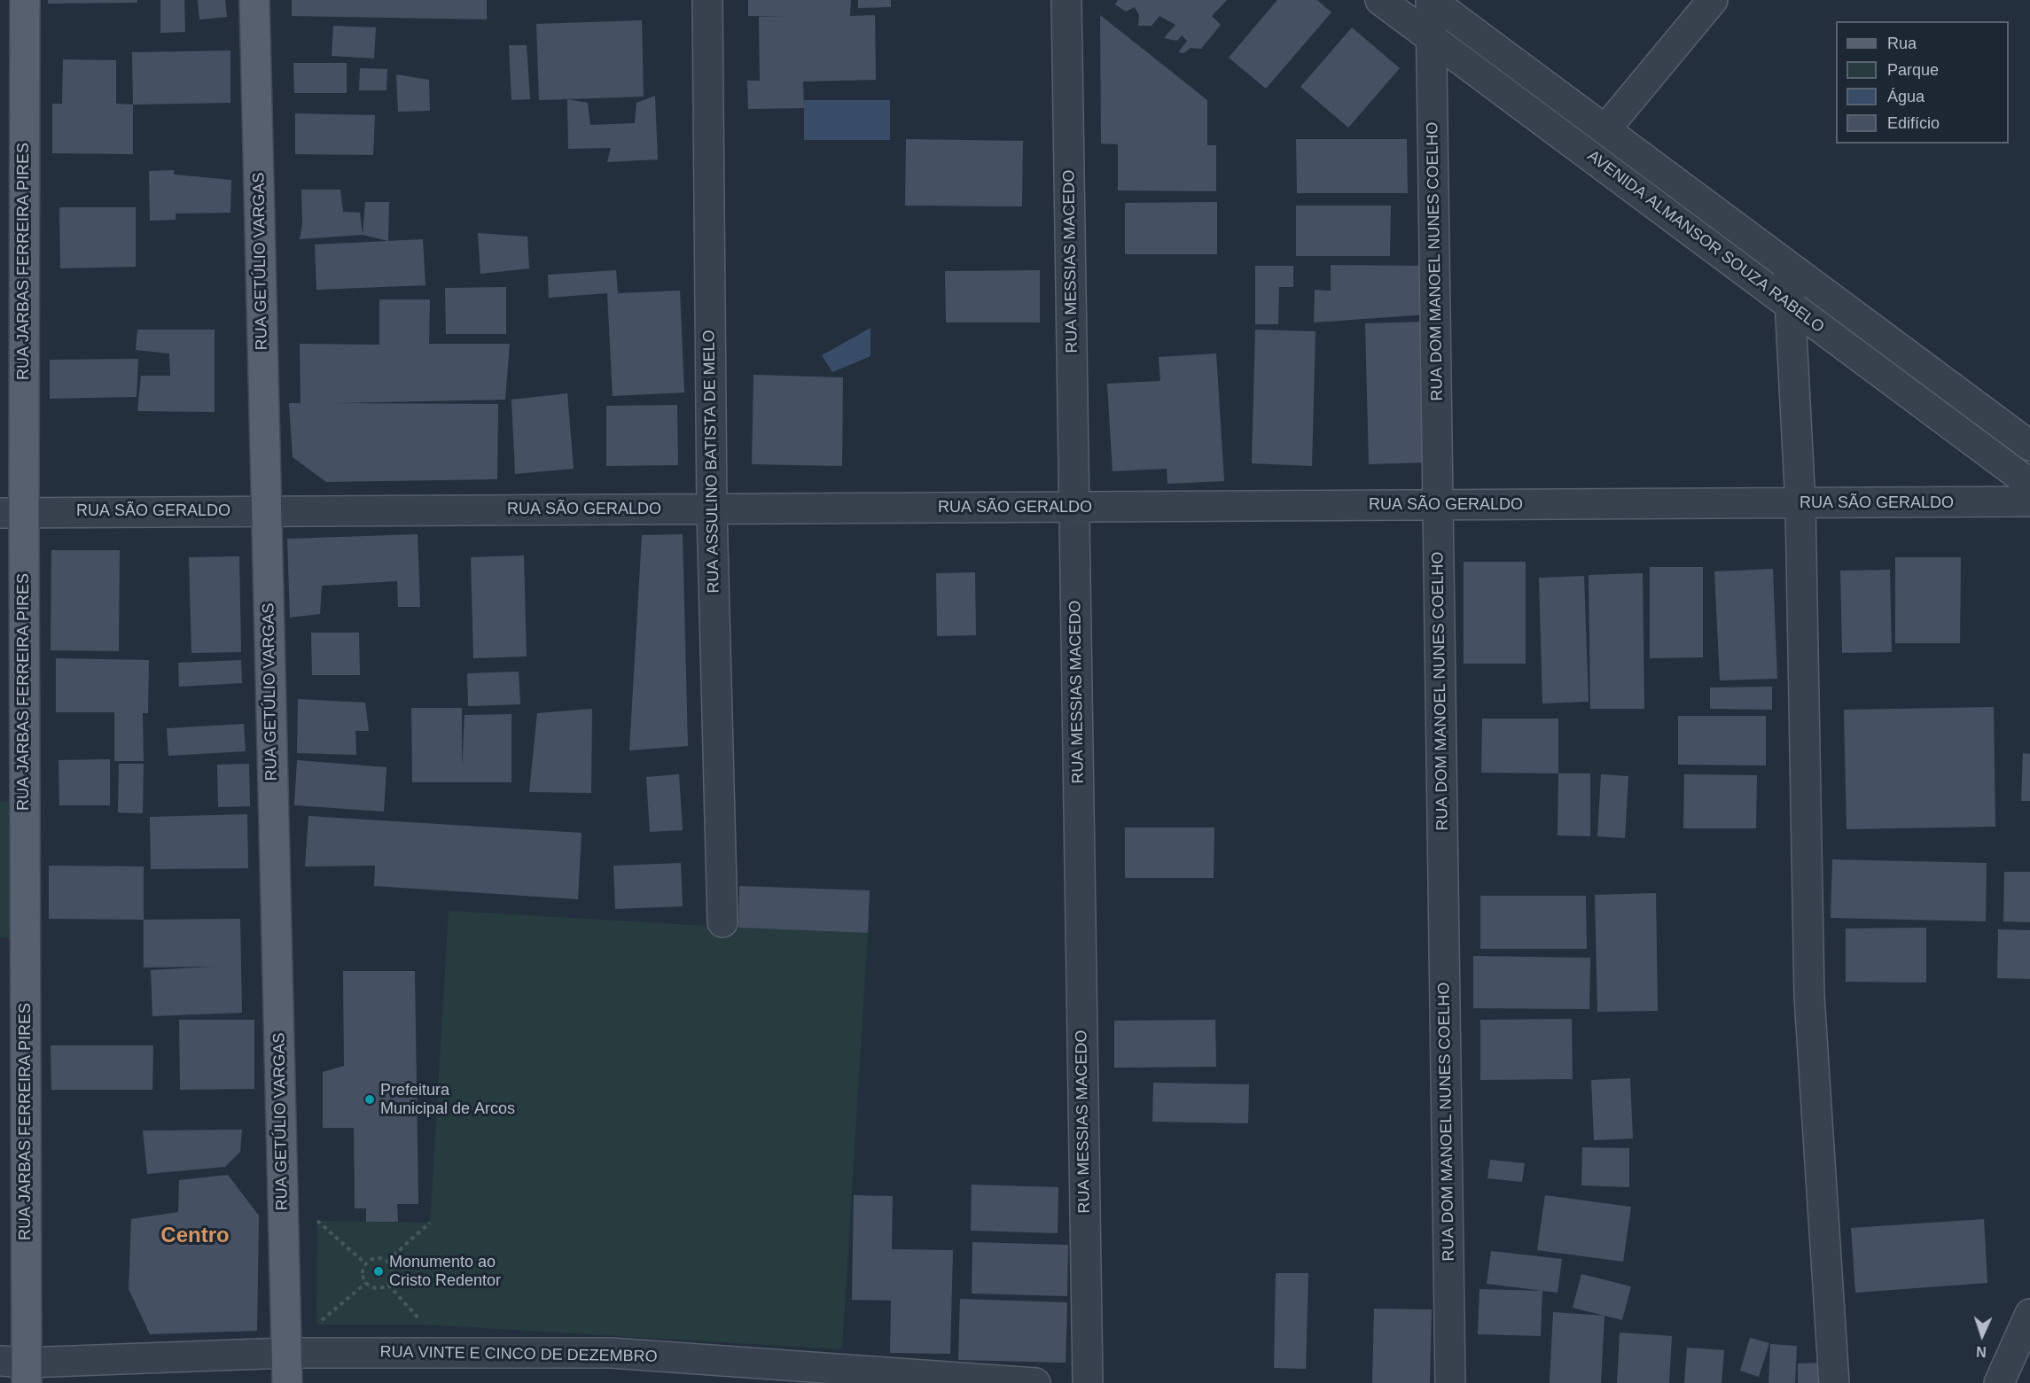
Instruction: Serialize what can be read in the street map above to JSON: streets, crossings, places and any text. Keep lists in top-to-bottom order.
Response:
{
  "streets": {
    "main road": ["RUA JARBAS FERREIRA PIRES", "RUA GETÚLIO VARGAS"],
    "street": [
      "AVENIDA ALMANSOR SOUZA RABELO",
      "RUA MESSIAS MACEDO",
      "RUA DOM MANOEL NUNES COELHO",
      "RUA ASSULINO BATISTA DE MELO",
      "RUA SÃO GERALDO",
      "RUA VINTE E CINCO DE DEZEMBRO"
    ]
  },
  "crossings": [
    ["AVENIDA ALMANSOR SOUZA RABELO", "RUA DOM MANOEL NUNES COELHO"],
    ["RUA JARBAS FERREIRA PIRES", "RUA SÃO GERALDO"],
    ["RUA JARBAS FERREIRA PIRES", "RUA VINTE E CINCO DE DEZEMBRO"],
    ["RUA GETÚLIO VARGAS", "RUA SÃO GERALDO"],
    ["RUA GETÚLIO VARGAS", "RUA VINTE E CINCO DE DEZEMBRO"],
    ["RUA MESSIAS MACEDO", "RUA SÃO GERALDO"],
    ["RUA DOM MANOEL NUNES COELHO", "RUA SÃO GERALDO"],
    ["RUA ASSULINO BATISTA DE MELO", "RUA SÃO GERALDO"]
  ],
  "districts": ["Centro"],
  "places": ["Prefeitura Municipal de Arcos", "Monumento ao Cristo Redentor"],
  "legend": [
    "Rua",
    "Parque",
    "Água",
    "Edifício"
  ],
  "north": "bottom"
}
